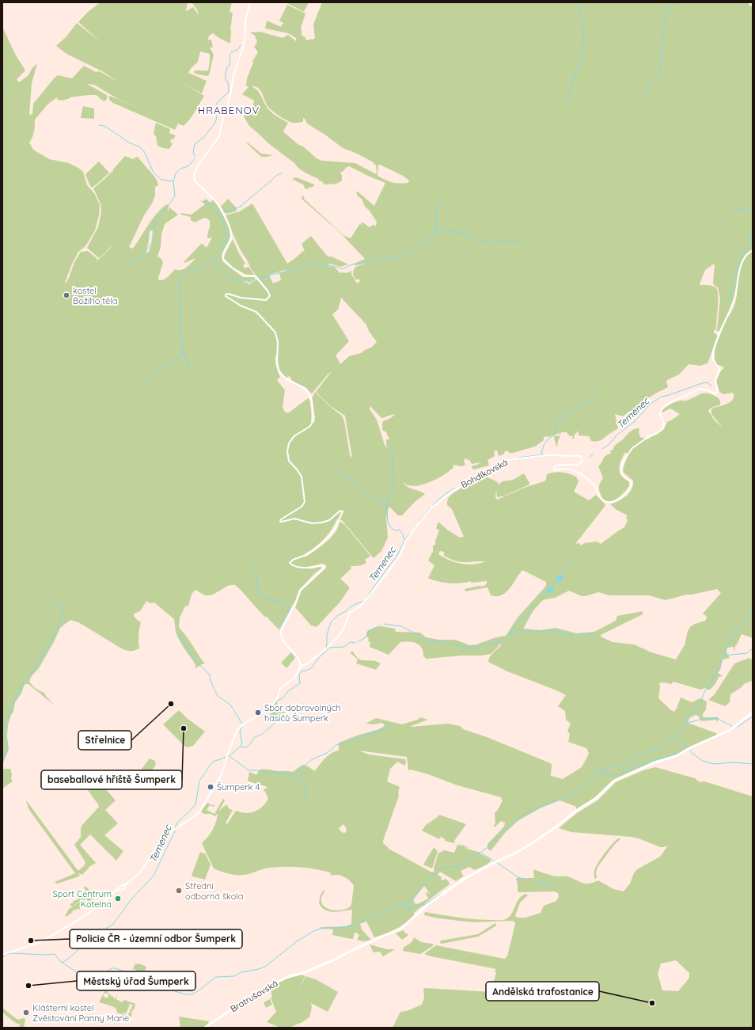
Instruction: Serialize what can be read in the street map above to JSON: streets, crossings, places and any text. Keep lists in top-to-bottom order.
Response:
{
  "streets": {
    "main road": ["Bratrušovská"],
    "street": ["Bohdíkovská"]
  },
  "districts": ["HRABENOV"],
  "water": ["Temenec"],
  "places": [
    "kostel Božího těla",
    "Střelnice",
    "Sbor dobrovolných hasičů Šumperk",
    "baseballové hřiště Šumperk",
    "Šumperk 4",
    "Střední odborná škola",
    "Sport Centrum Kotelna",
    "Policie ČR - územní odbor Šumperk",
    "Městský úřad Šumperk",
    "Andělská trafostanice",
    "Klášterní kostel Zvěstování Panny Marie"
  ]
}
